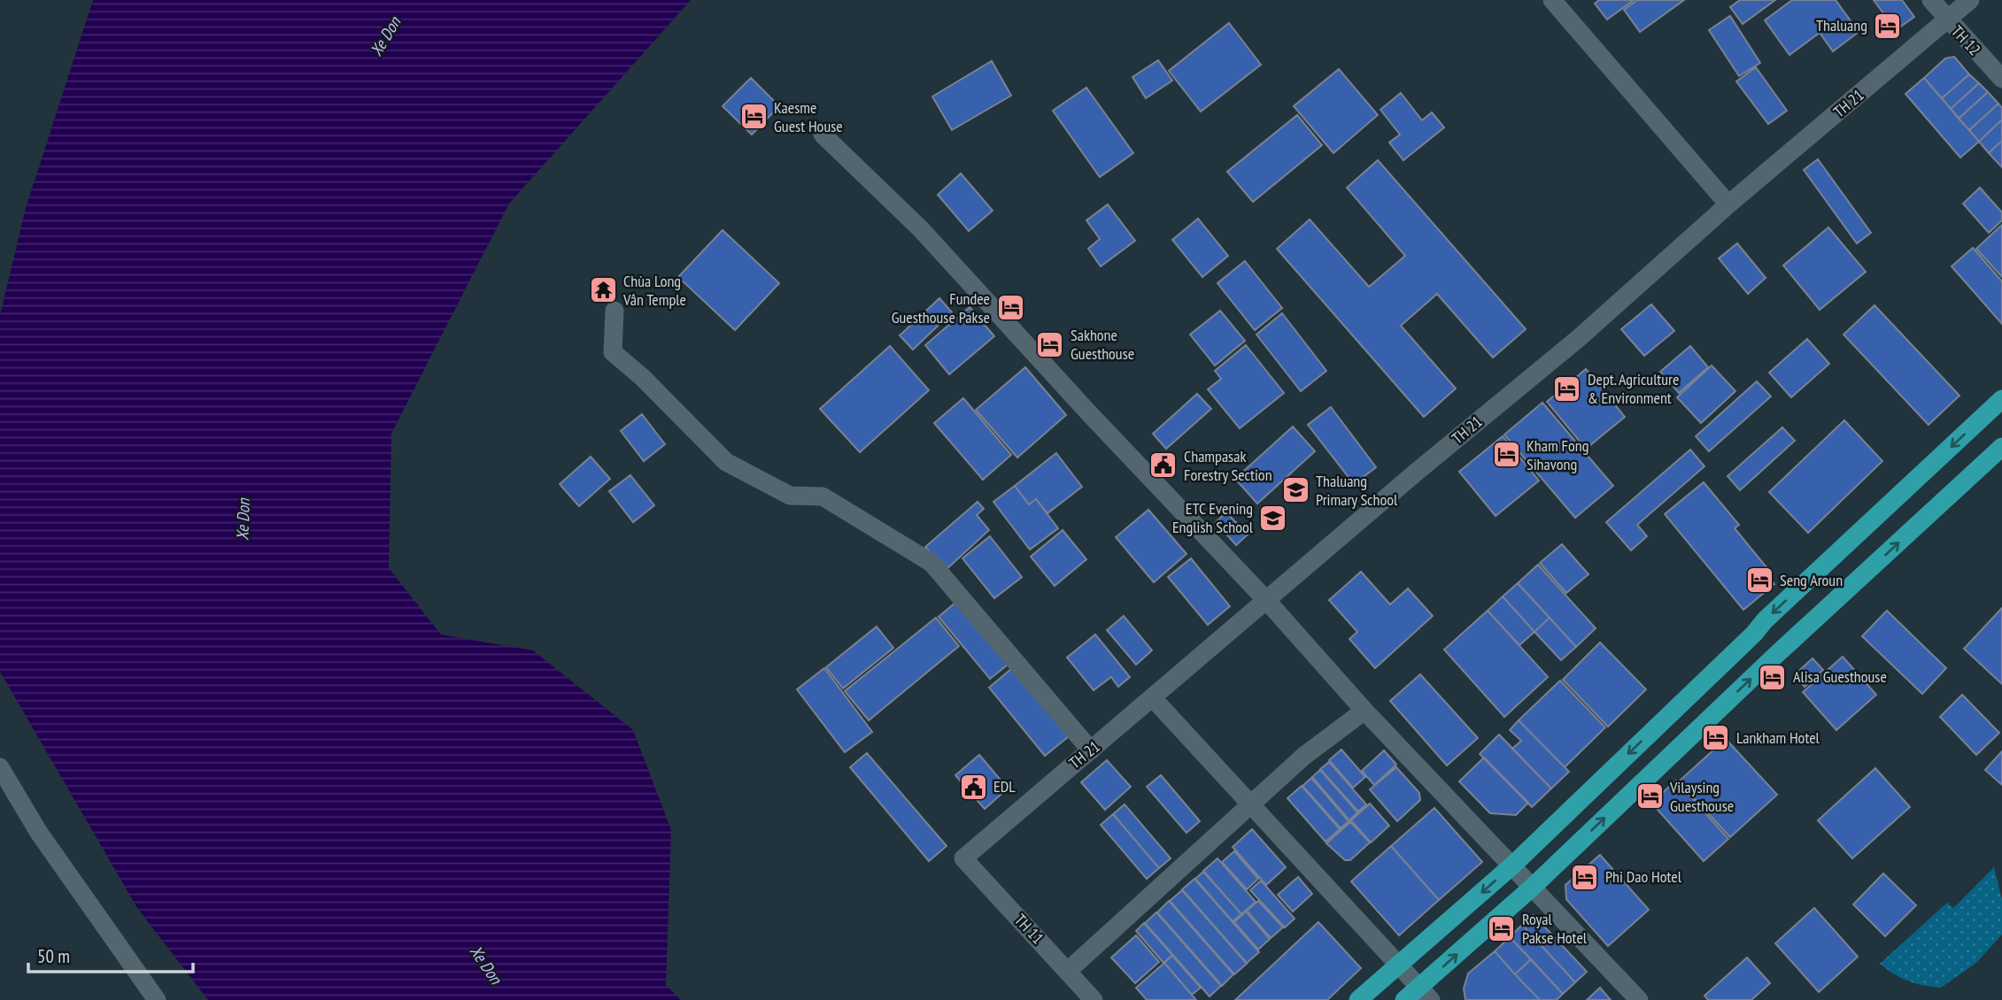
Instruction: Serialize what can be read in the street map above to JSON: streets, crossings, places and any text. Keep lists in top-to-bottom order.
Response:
{
  "streets": {
    "street": ["TH 12", "TH 21", "TH 11"]
  },
  "crossings": [
    ["TH 12", "TH 21"],
    ["TH 21", "TH 11"]
  ],
  "water": ["Xe Don"],
  "places": {
    "hotel": [
      "Thaluang",
      "Kaesme Guest House",
      "Fundee Guesthouse Pakse",
      "Sakhone Guesthouse",
      "Dept. Agriculture & Environment",
      "Kham Fong Sihavong",
      "Seng Aroun",
      "Alisa Guesthouse",
      "Lankham Hotel",
      "Vilaysing Guesthouse",
      "Phi Dao Hotel",
      "Royal Pakse Hotel"
    ],
    "temple": ["Chùa Long Vân Temple"],
    "public building": ["Champasak Forestry Section", "EDL"],
    "school or university": ["Thaluang Primary School", "ETC Evening English School"]
  },
  "scale_bar": "50 m"
}
